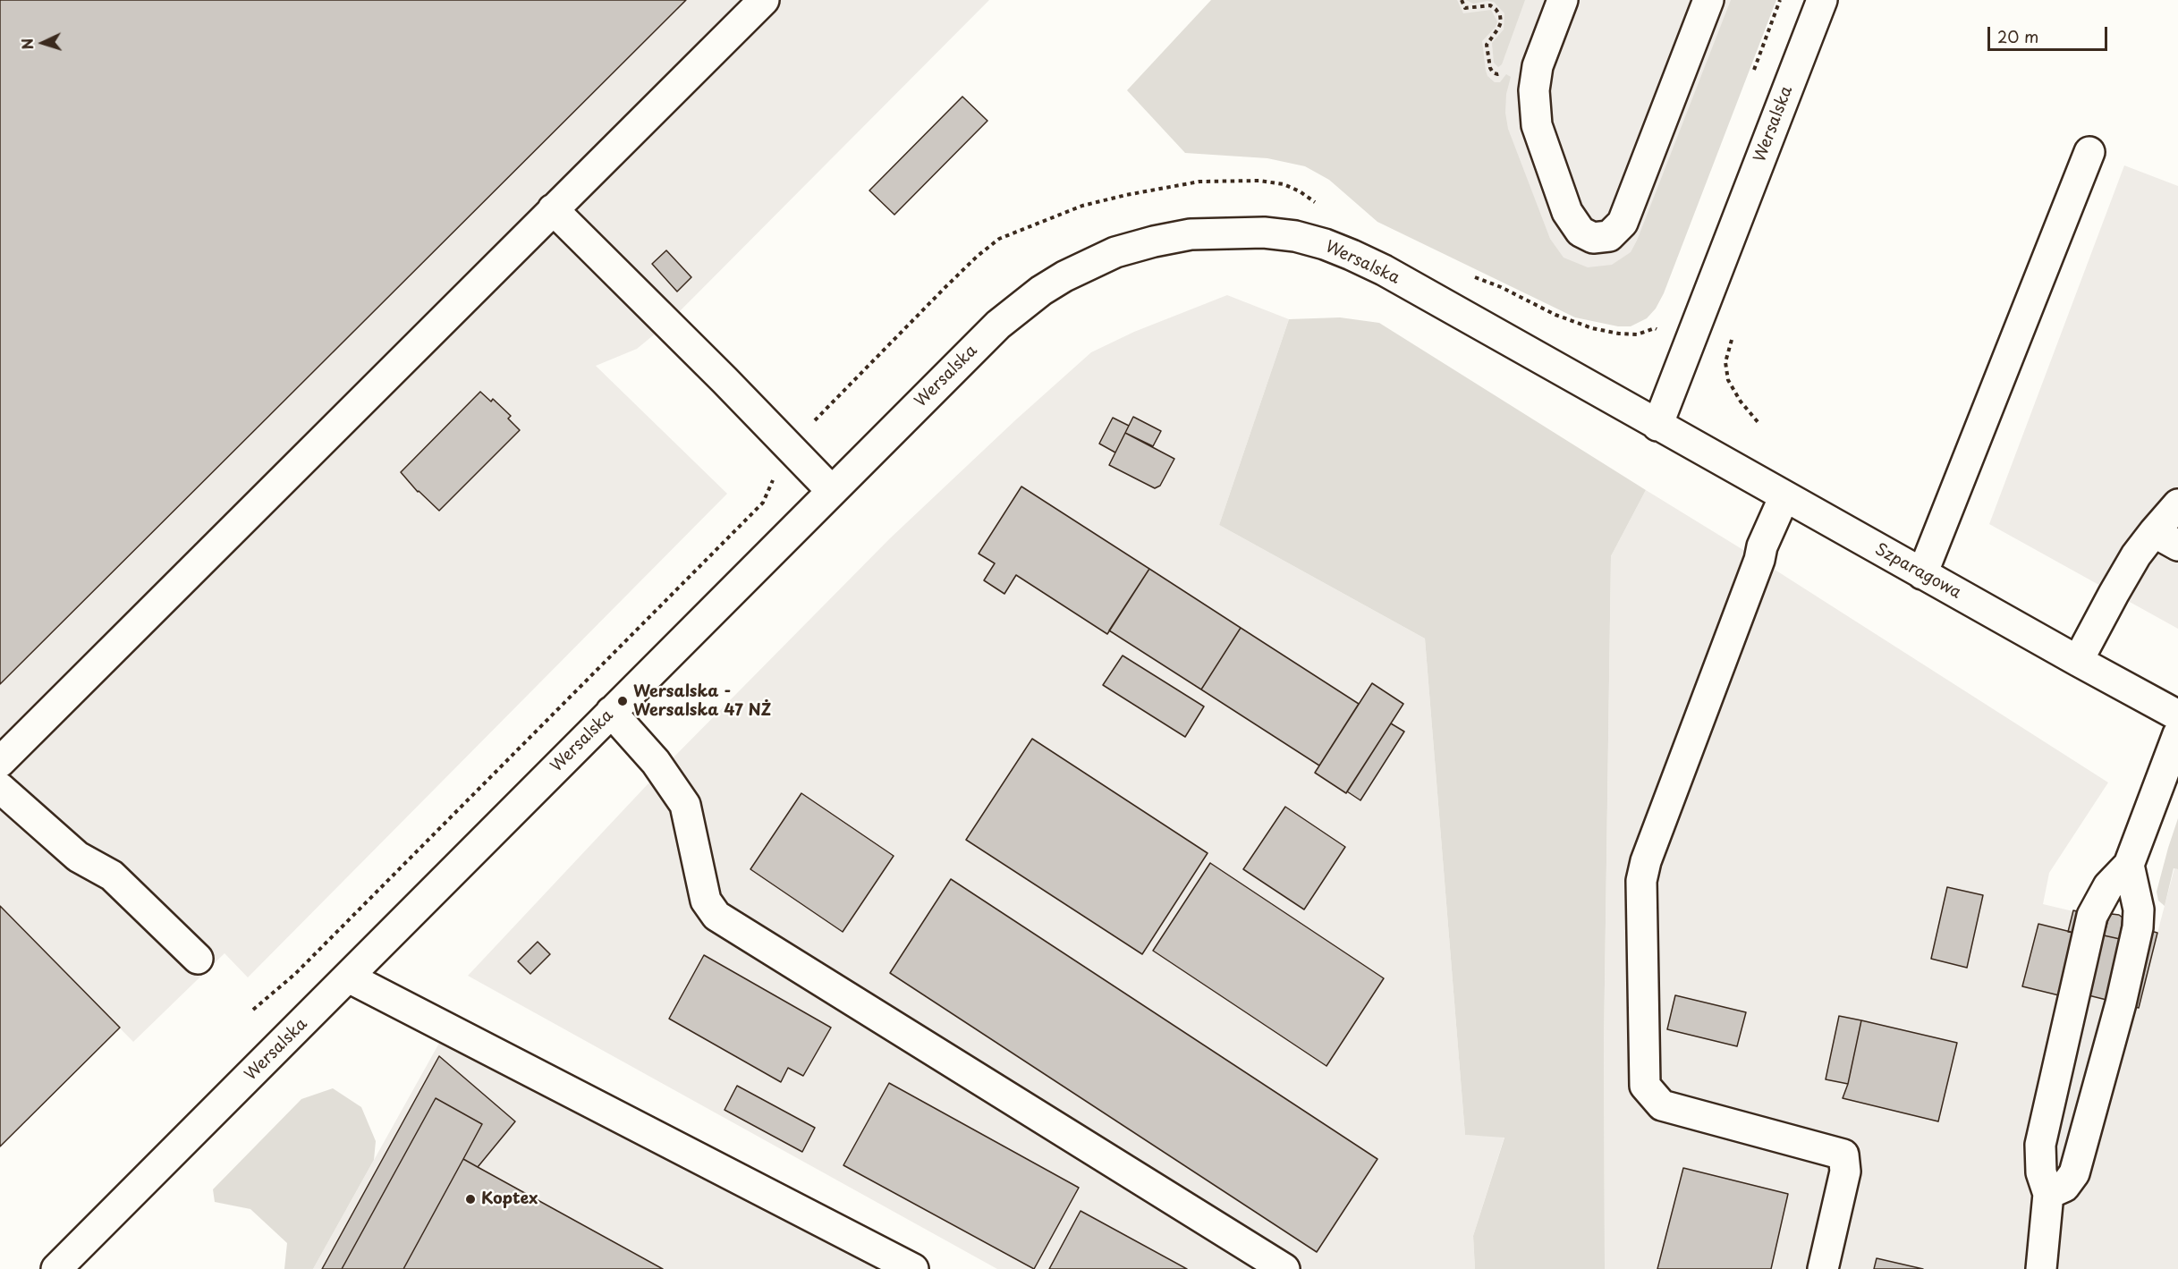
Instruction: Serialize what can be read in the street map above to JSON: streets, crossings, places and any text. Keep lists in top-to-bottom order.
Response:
{
  "streets": {
    "street": ["Wersalska", "Szparagowa"]
  },
  "crossings": [
    ["Wersalska", "Szparagowa"]
  ],
  "places": ["Wersalska - Wersalska 47 NŻ", "Koptex"],
  "scale_bar": "20 m",
  "north": "left"
}
